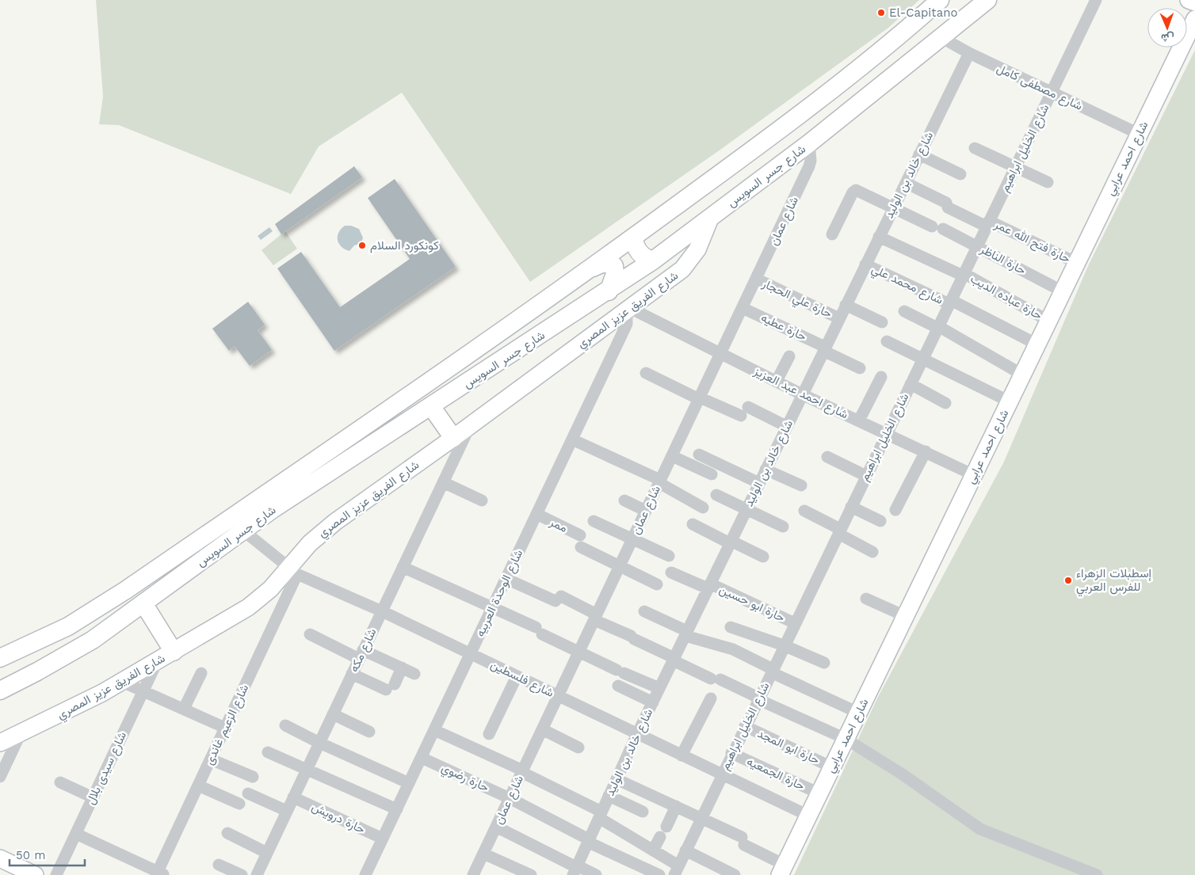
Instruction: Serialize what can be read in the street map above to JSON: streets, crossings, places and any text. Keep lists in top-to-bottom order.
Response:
{
  "streets": {
    "main road": ["شارع جسر السويس"],
    "street": [
      "شارع مصطفى كامل",
      "شارع الخليل ابراهيم",
      "شارع احمد عرابي",
      "شارع خالد بن الوليد",
      "شارع عمان",
      "حارة فتح الله عمر",
      "حارة الناظر",
      "شارع محمد علي",
      "حارة عباده الديب",
      "حارة علي الحجار",
      "شارع الفريق عزيز المصري",
      "حارة عطيه",
      "شارع احمد عبد العزيز",
      "ممر",
      "شارع الوحدة العربيه",
      "حارة ابو حسين",
      "شارع مكه",
      "شارع فلسطين",
      "شارع الزعيم غاندى",
      "حارة ابو المجد",
      "شارع سيدى بلال",
      "حارة الجمعيه",
      "حارة رضوي",
      "حارة درويش"
    ]
  },
  "crossings": [
    ["شارع مصطفى كامل", "شارع الخليل ابراهيم"],
    ["شارع مصطفى كامل", "شارع احمد عرابي"],
    ["شارع مصطفى كامل", "شارع خالد بن الوليد"],
    ["شارع مصطفى كامل", "شارع جسر السويس"],
    ["شارع الخليل ابراهيم", "حارة فتح الله عمر"],
    ["شارع الخليل ابراهيم", "حارة الناظر"],
    ["شارع الخليل ابراهيم", "شارع محمد علي"],
    ["شارع الخليل ابراهيم", "حارة عباده الديب"],
    ["شارع الخليل ابراهيم", "شارع احمد عبد العزيز"],
    ["شارع الخليل ابراهيم", "حارة ابو حسين"],
    ["شارع الخليل ابراهيم", "شارع فلسطين"],
    ["شارع الخليل ابراهيم", "حارة ابو المجد"],
    ["شارع الخليل ابراهيم", "حارة الجمعيه"],
    ["شارع احمد عرابي", "حارة فتح الله عمر"],
    ["شارع احمد عرابي", "حارة الناظر"],
    ["شارع احمد عرابي", "شارع محمد علي"],
    ["شارع احمد عرابي", "حارة عباده الديب"],
    ["شارع احمد عرابي", "شارع احمد عبد العزيز"],
    ["شارع احمد عرابي", "شارع فلسطين"],
    ["شارع احمد عرابي", "حارة ابو المجد"],
    ["شارع احمد عرابي", "حارة الجمعيه"],
    ["شارع خالد بن الوليد", "حارة فتح الله عمر"],
    ["شارع خالد بن الوليد", "حارة الناظر"],
    ["شارع خالد بن الوليد", "شارع محمد علي"],
    ["شارع خالد بن الوليد", "حارة عباده الديب"],
    ["شارع خالد بن الوليد", "حارة علي الحجار"],
    ["شارع خالد بن الوليد", "حارة عطيه"],
    ["شارع خالد بن الوليد", "شارع احمد عبد العزيز"],
    ["شارع خالد بن الوليد", "حارة ابو حسين"],
    ["شارع خالد بن الوليد", "شارع فلسطين"],
    ["شارع خالد بن الوليد", "حارة رضوي"],
    ["شارع جسر السويس", "شارع عمان"],
    ["شارع جسر السويس", "شارع الفريق عزيز المصري"],
    ["شارع جسر السويس", "شارع فلسطين"],
    ["شارع عمان", "حارة علي الحجار"],
    ["شارع عمان", "حارة عطيه"],
    ["شارع عمان", "شارع احمد عبد العزيز"],
    ["شارع عمان", "ممر"],
    ["شارع عمان", "شارع فلسطين"],
    ["شارع عمان", "حارة رضوي"],
    ["شارع الفريق عزيز المصري", "شارع احمد عبد العزيز"],
    ["شارع الفريق عزيز المصري", "شارع الوحدة العربيه"],
    ["شارع الفريق عزيز المصري", "شارع مكه"],
    ["شارع الفريق عزيز المصري", "شارع فلسطين"],
    ["شارع الفريق عزيز المصري", "شارع الزعيم غاندى"],
    ["شارع الفريق عزيز المصري", "شارع سيدى بلال"],
    ["شارع احمد عبد العزيز", "شارع الوحدة العربيه"],
    ["ممر", "شارع الوحدة العربيه"],
    ["شارع الوحدة العربيه", "شارع فلسطين"],
    ["شارع الوحدة العربيه", "حارة رضوي"],
    ["شارع الوحدة العربيه", "حارة درويش"],
    ["شارع مكه", "شارع فلسطين"],
    ["شارع مكه", "حارة درويش"],
    ["شارع فلسطين", "شارع الزعيم غاندى"]
  ],
  "places": ["El-Capitano", "كونكورد السلام", "إسطبلات الزهراء للفرس العربي"],
  "scale_bar": "50 m",
  "north": "bottom"
}
